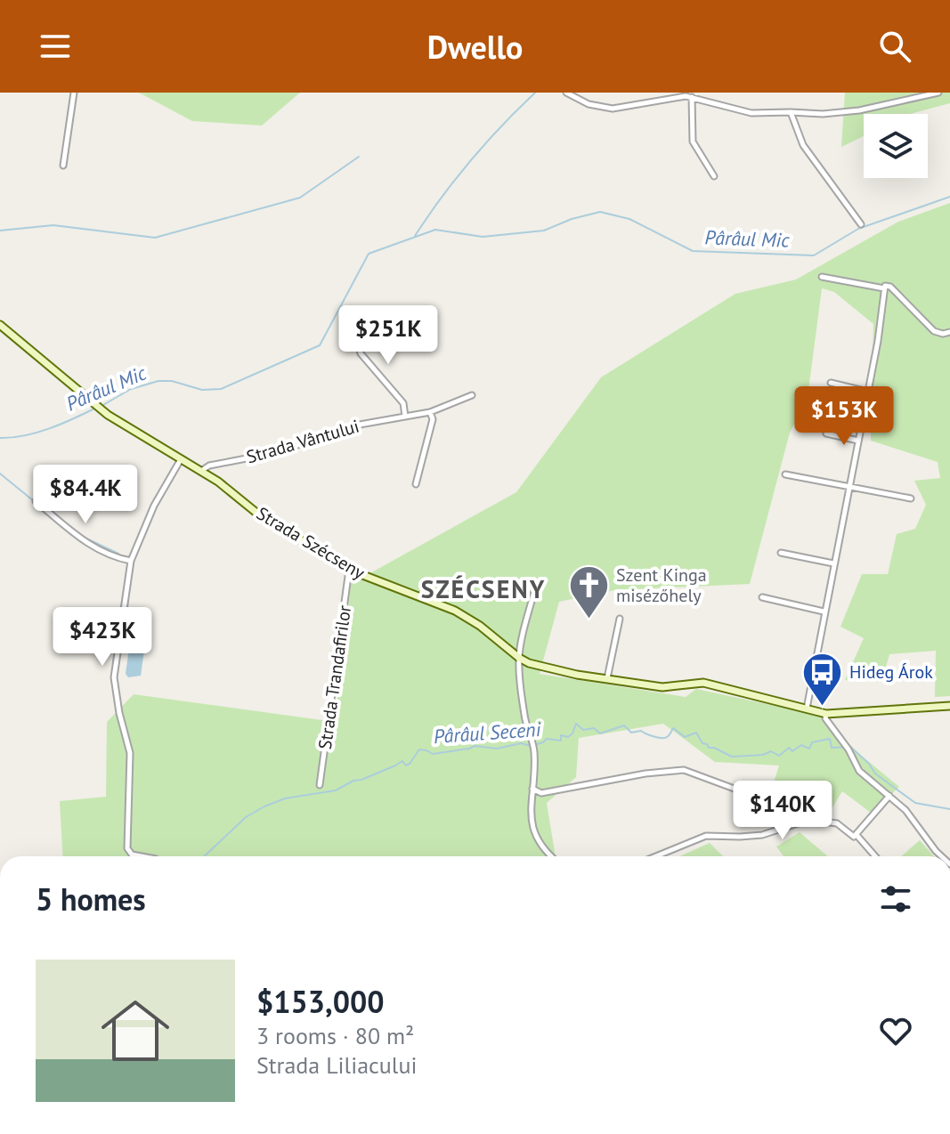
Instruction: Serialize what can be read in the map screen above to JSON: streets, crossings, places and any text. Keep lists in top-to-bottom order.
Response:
{
  "streets": {
    "street": ["Strada Vântului", "Strada Szécseny", "Strada Trandafirilor"]
  },
  "crossings": [
    ["Strada Vântului", "Strada Szécseny"],
    ["Strada Szécseny", "Strada Trandafirilor"]
  ],
  "districts": ["SZÉCSENY"],
  "water": ["Pârâul Mic", "Pârâul Seceni"],
  "places": {
    "church": ["Szent Kinga misézőhely"],
    "bus stop": ["Hideg Árok"]
  },
  "page": {
    "header": "Dwello",
    "price": [
      "$251K",
      "$153K",
      "$84.4K",
      "$423K",
      "$140K"
    ],
    "heading": "5 homes",
    "list": [
      {
        "name": "$153,000",
        "note": "3 rooms · 80 m² · Strada Liliacului"
      }
    ]
  }
}
